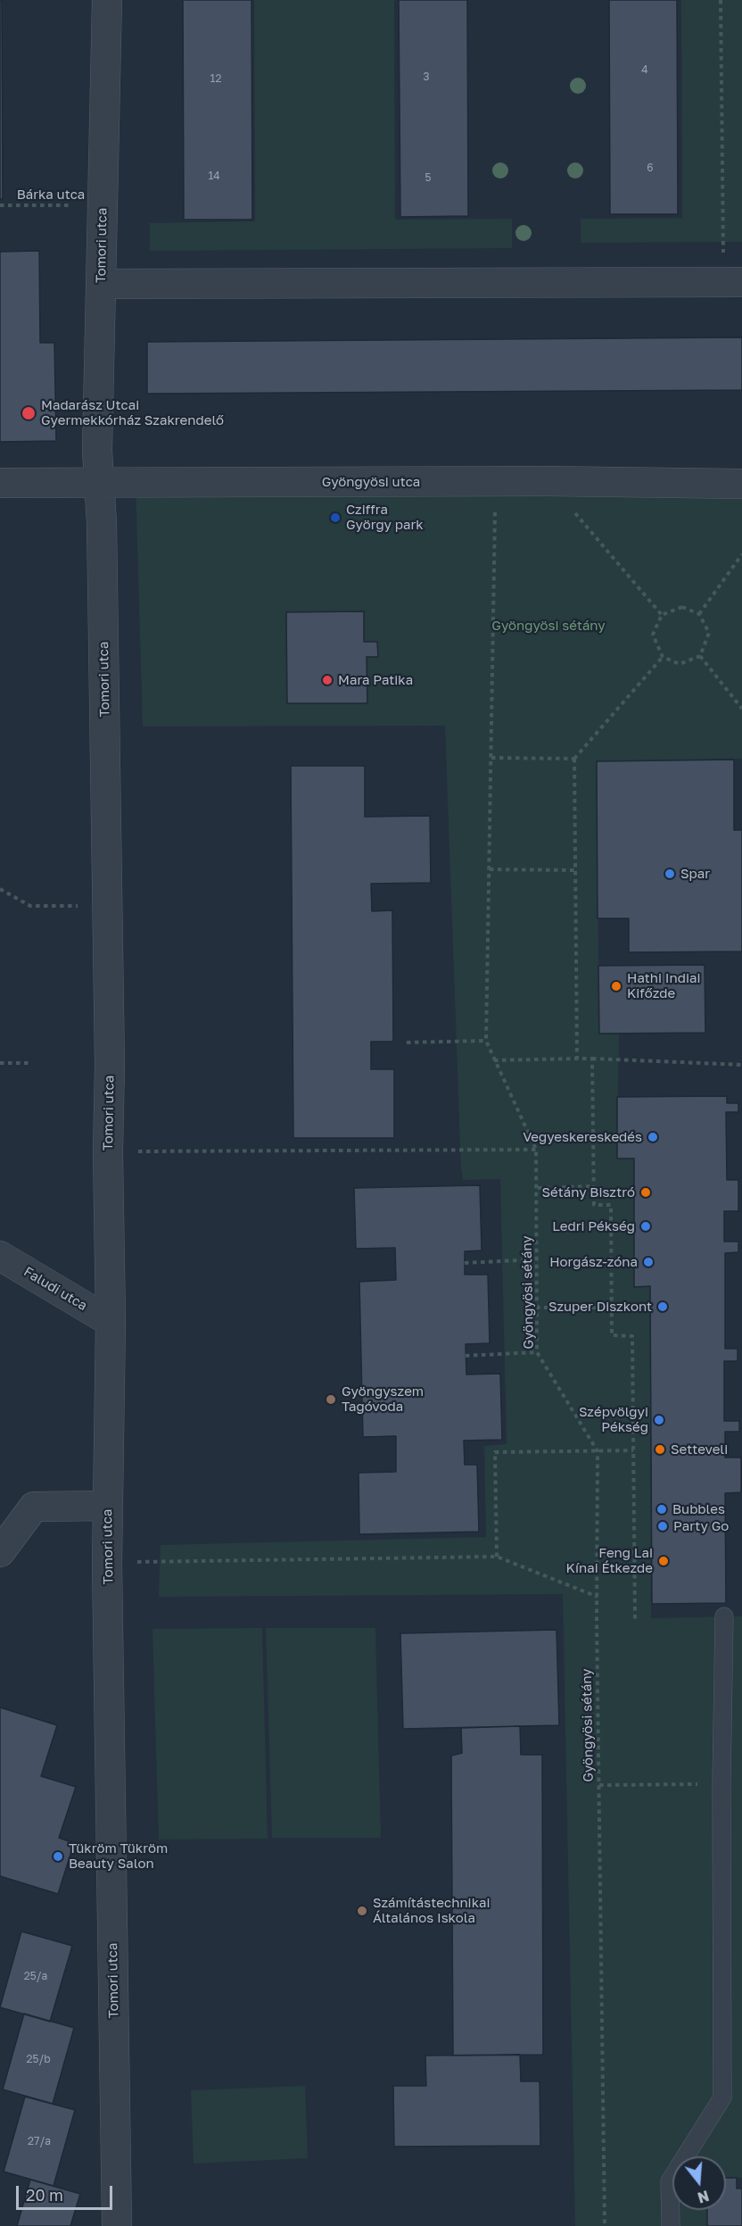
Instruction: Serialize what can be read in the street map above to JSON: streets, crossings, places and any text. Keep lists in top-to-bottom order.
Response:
{
  "streets": {
    "street": ["Tomori utca", "Gyöngyösi utca", "Faludi utca"],
    "path": ["Bárka utca", "Gyöngyösi sétány"]
  },
  "crossings": [
    ["Bárka utca", "Tomori utca"],
    ["Tomori utca", "Gyöngyösi utca"],
    ["Tomori utca", "Faludi utca"],
    ["Gyöngyösi utca", "Gyöngyösi sétány"]
  ],
  "parks": ["Gyöngyösi sétány"],
  "places": [
    "Madarász Utcai Gyermekkórház Szakrendelő",
    "Cziffra György park",
    "Mara Patika",
    "Spar",
    "Hathi Indiai Kifőzde",
    "Vegyeskereskedés",
    "Sétány Bisztró",
    "Ledri Pékség",
    "Horgász-zóna",
    "Szuper Diszkont",
    "Gyöngyszem Tagóvoda",
    "Szépvölgyi Pékség",
    "Setteveli",
    "Bubbles",
    "Party Go",
    "Feng Lai Kínai Étkezde",
    "Tükröm Tükröm Beauty Salon",
    "Számítástechnikai Általános Iskola"
  ],
  "house_numbers": [
    "4",
    "3",
    "12",
    "6",
    "14",
    "5",
    "25/a",
    "25/b",
    "27/a"
  ],
  "scale_bar": "20 m",
  "north": "bottom"
}
